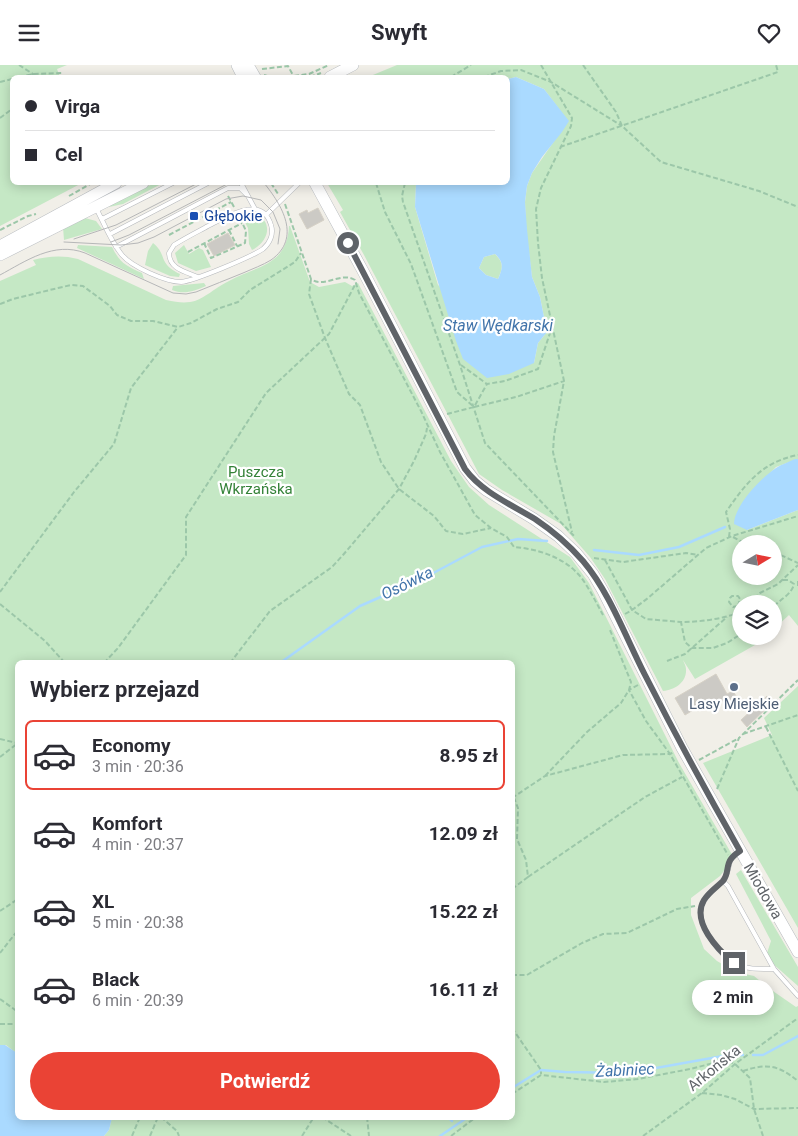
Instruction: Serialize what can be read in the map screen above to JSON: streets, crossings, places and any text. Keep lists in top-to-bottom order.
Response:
{
  "streets": {
    "street": ["Miodowa"],
    "path": ["Arkońska"]
  },
  "water": ["Staw Wędkarski", "Osówka", "Żabiniec"],
  "parks": ["Puszcza Wkrzańska"],
  "places": {
    "transit": ["Głębokie"],
    "other": ["Lasy Miejskie"]
  },
  "north": "right",
  "page": {
    "header": "Swyft",
    "banner": ["Virga", "Cel"],
    "heading": "Wybierz przejazd",
    "list": [
      {
        "name": "Economy",
        "note": "3 min · 20:36",
        "value": "8.95 zł"
      },
      {
        "name": "Komfort",
        "note": "4 min · 20:37",
        "value": "12.09 zł"
      },
      {
        "name": "XL",
        "note": "5 min · 20:38",
        "value": "15.22 zł"
      },
      {
        "name": "Black",
        "note": "6 min · 20:39",
        "value": "16.11 zł"
      }
    ],
    "bubble": "2 min",
    "buttons": "Potwierdź"
  }
}
